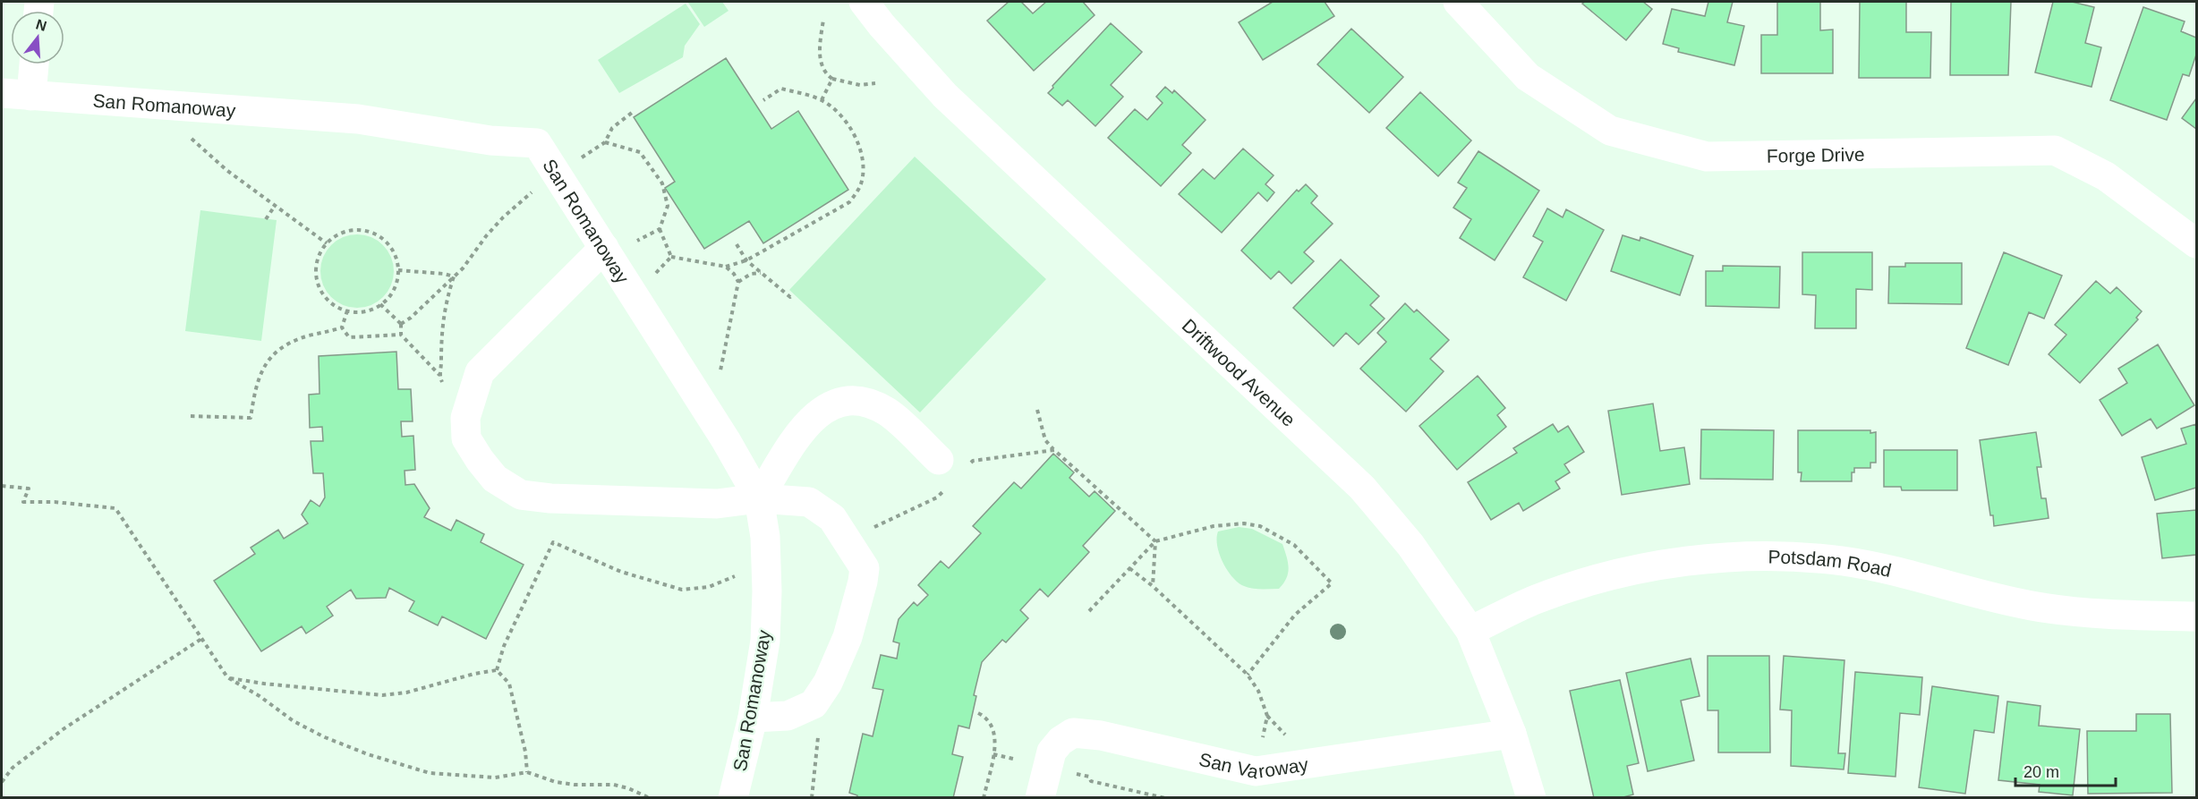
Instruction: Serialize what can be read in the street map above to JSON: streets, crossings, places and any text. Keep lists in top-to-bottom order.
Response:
{
  "streets": {
    "street": [
      "San Romanoway",
      "Forge Drive",
      "Driftwood Avenue",
      "Potsdam Road",
      "San Varoway"
    ]
  },
  "crossings": [
    ["Driftwood Avenue", "Potsdam Road"],
    ["Driftwood Avenue", "San Varoway"]
  ],
  "scale_bar": "20 m",
  "north": "top"
}
